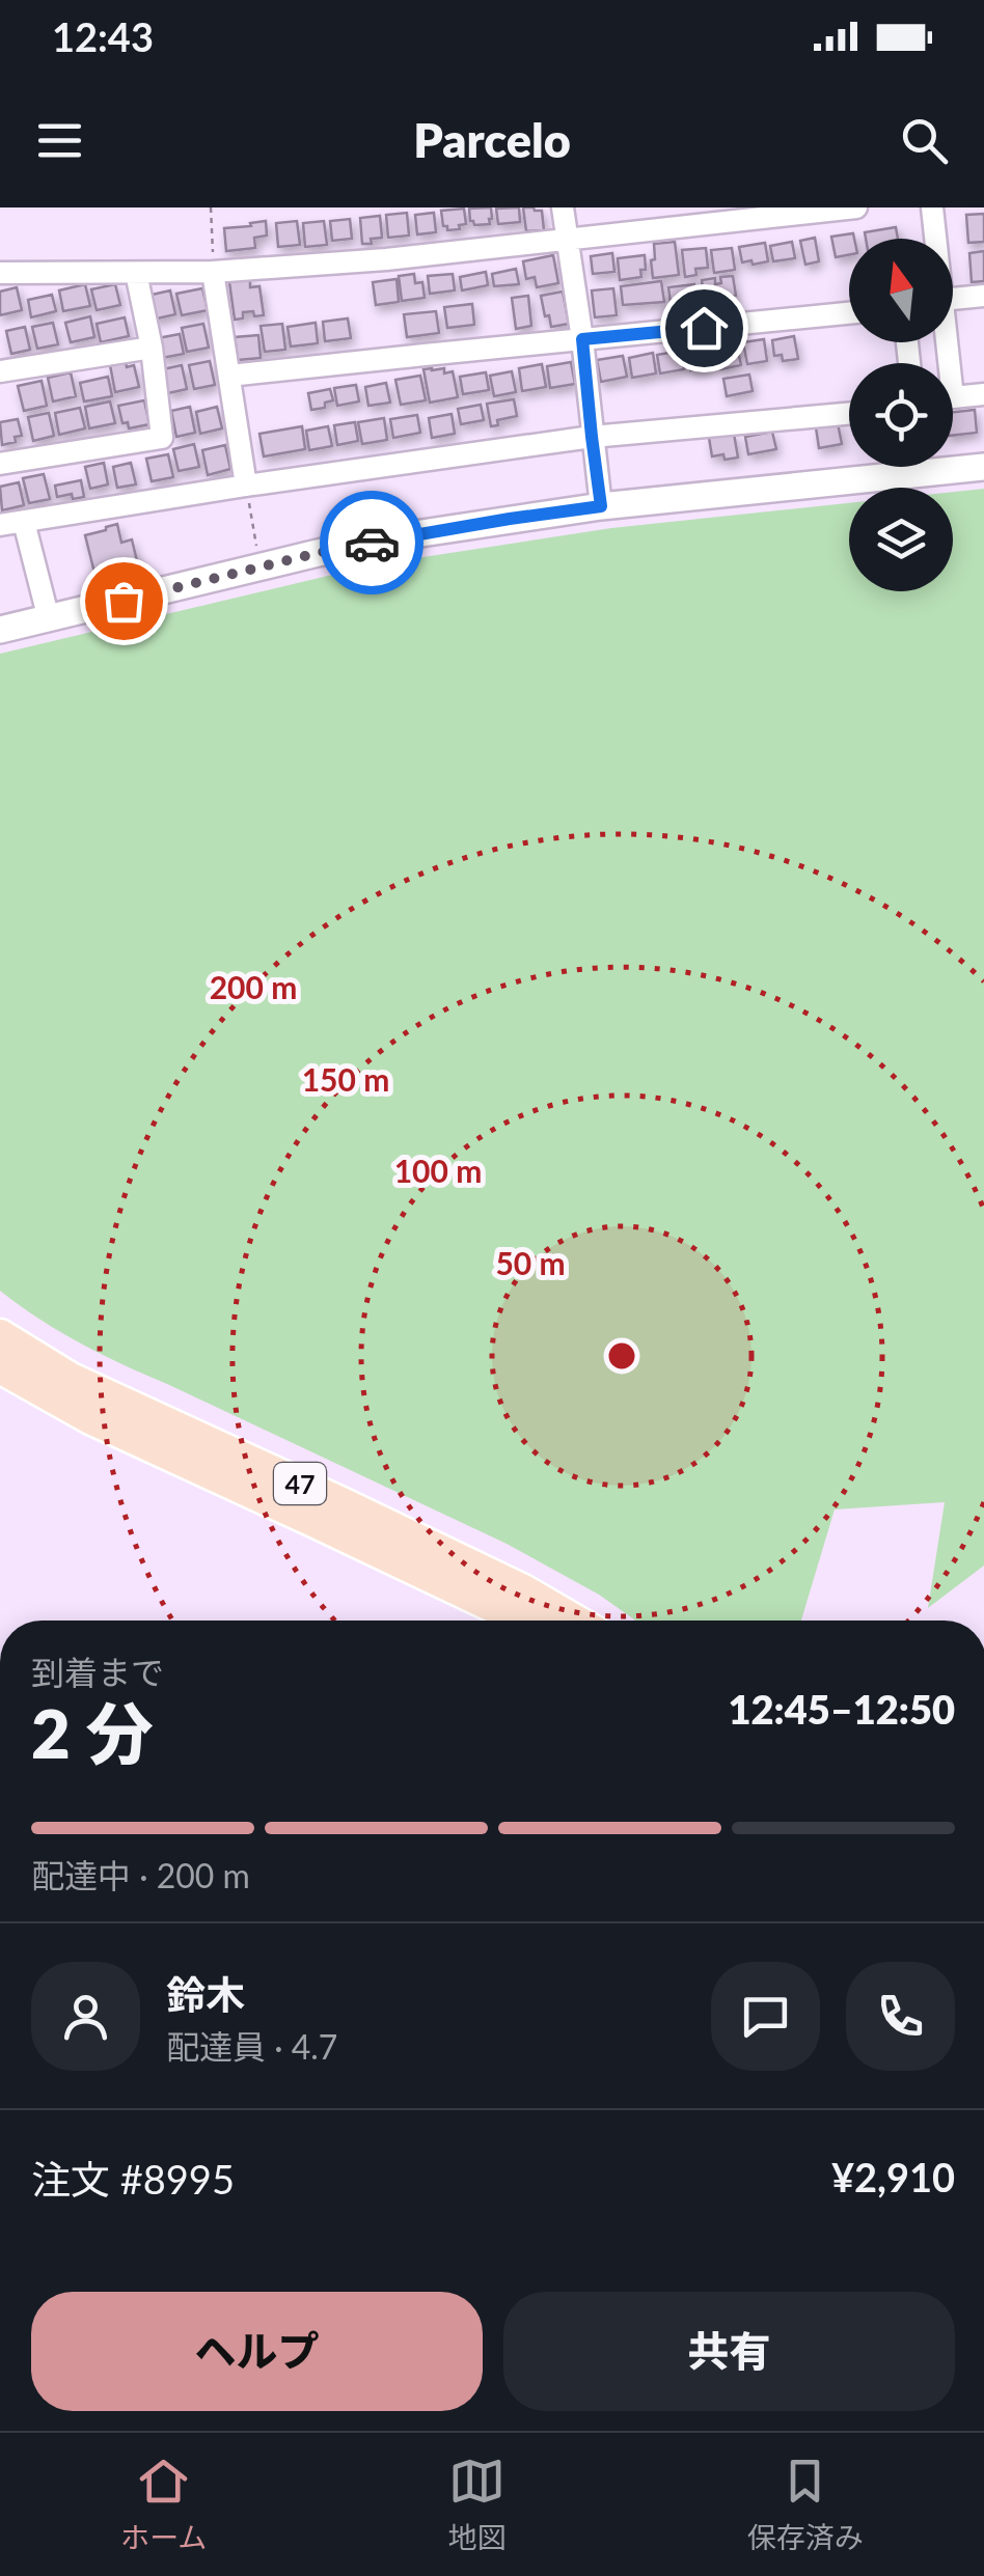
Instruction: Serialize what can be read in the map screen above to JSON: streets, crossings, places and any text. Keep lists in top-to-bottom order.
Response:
{
  "streets": {
    "main road": ["47"]
  },
  "north": "top",
  "page": {
    "status": "12:43",
    "header": "Parcelo",
    "heading": ["2 分", "到着まで", "12:45–12:50"],
    "panel": [
      "鈴木",
      "配達員 · 4.7",
      "注文 #8995",
      "¥2,910"
    ],
    "bar": "配達中 · 200 m",
    "buttons": ["ヘルプ", "共有"],
    "tabs": ["ホーム", "地図", "保存済み"]
  },
  "rings": [
    "200 m",
    "150 m",
    "100 m",
    "50 m"
  ]
}
